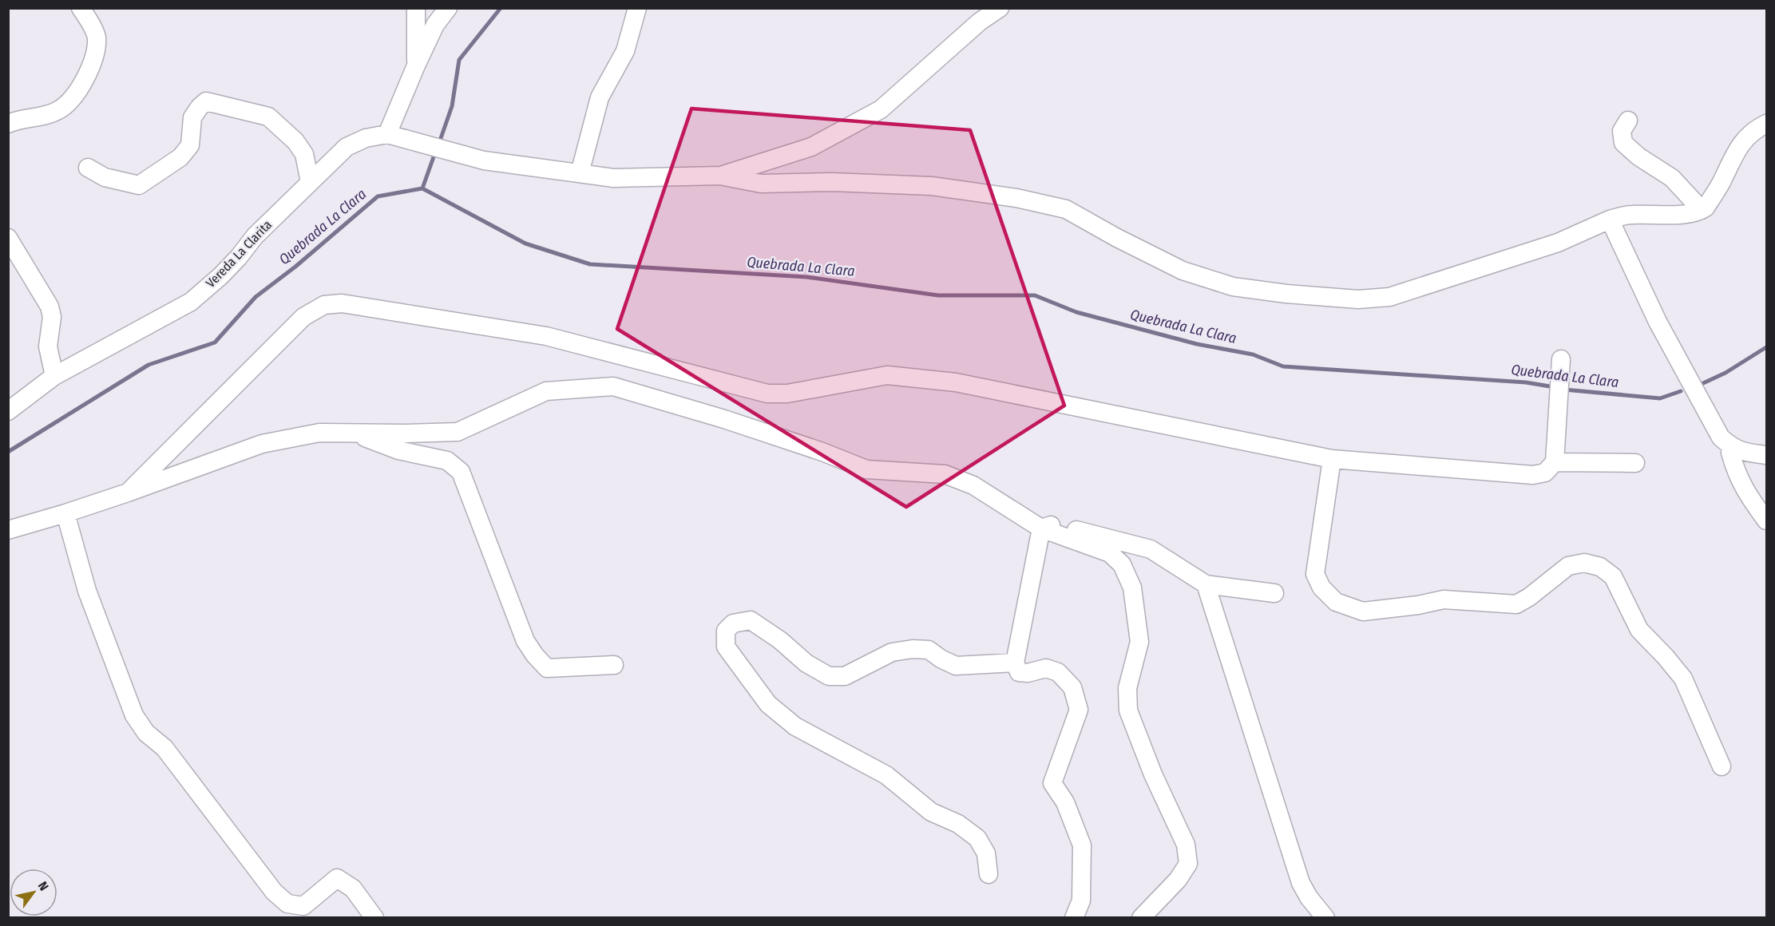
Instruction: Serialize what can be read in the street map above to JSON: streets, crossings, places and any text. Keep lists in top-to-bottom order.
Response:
{
  "streets": {
    "street": ["Vereda La Clarita"]
  },
  "water": ["Quebrada La Clara"],
  "north": "top right"
}
